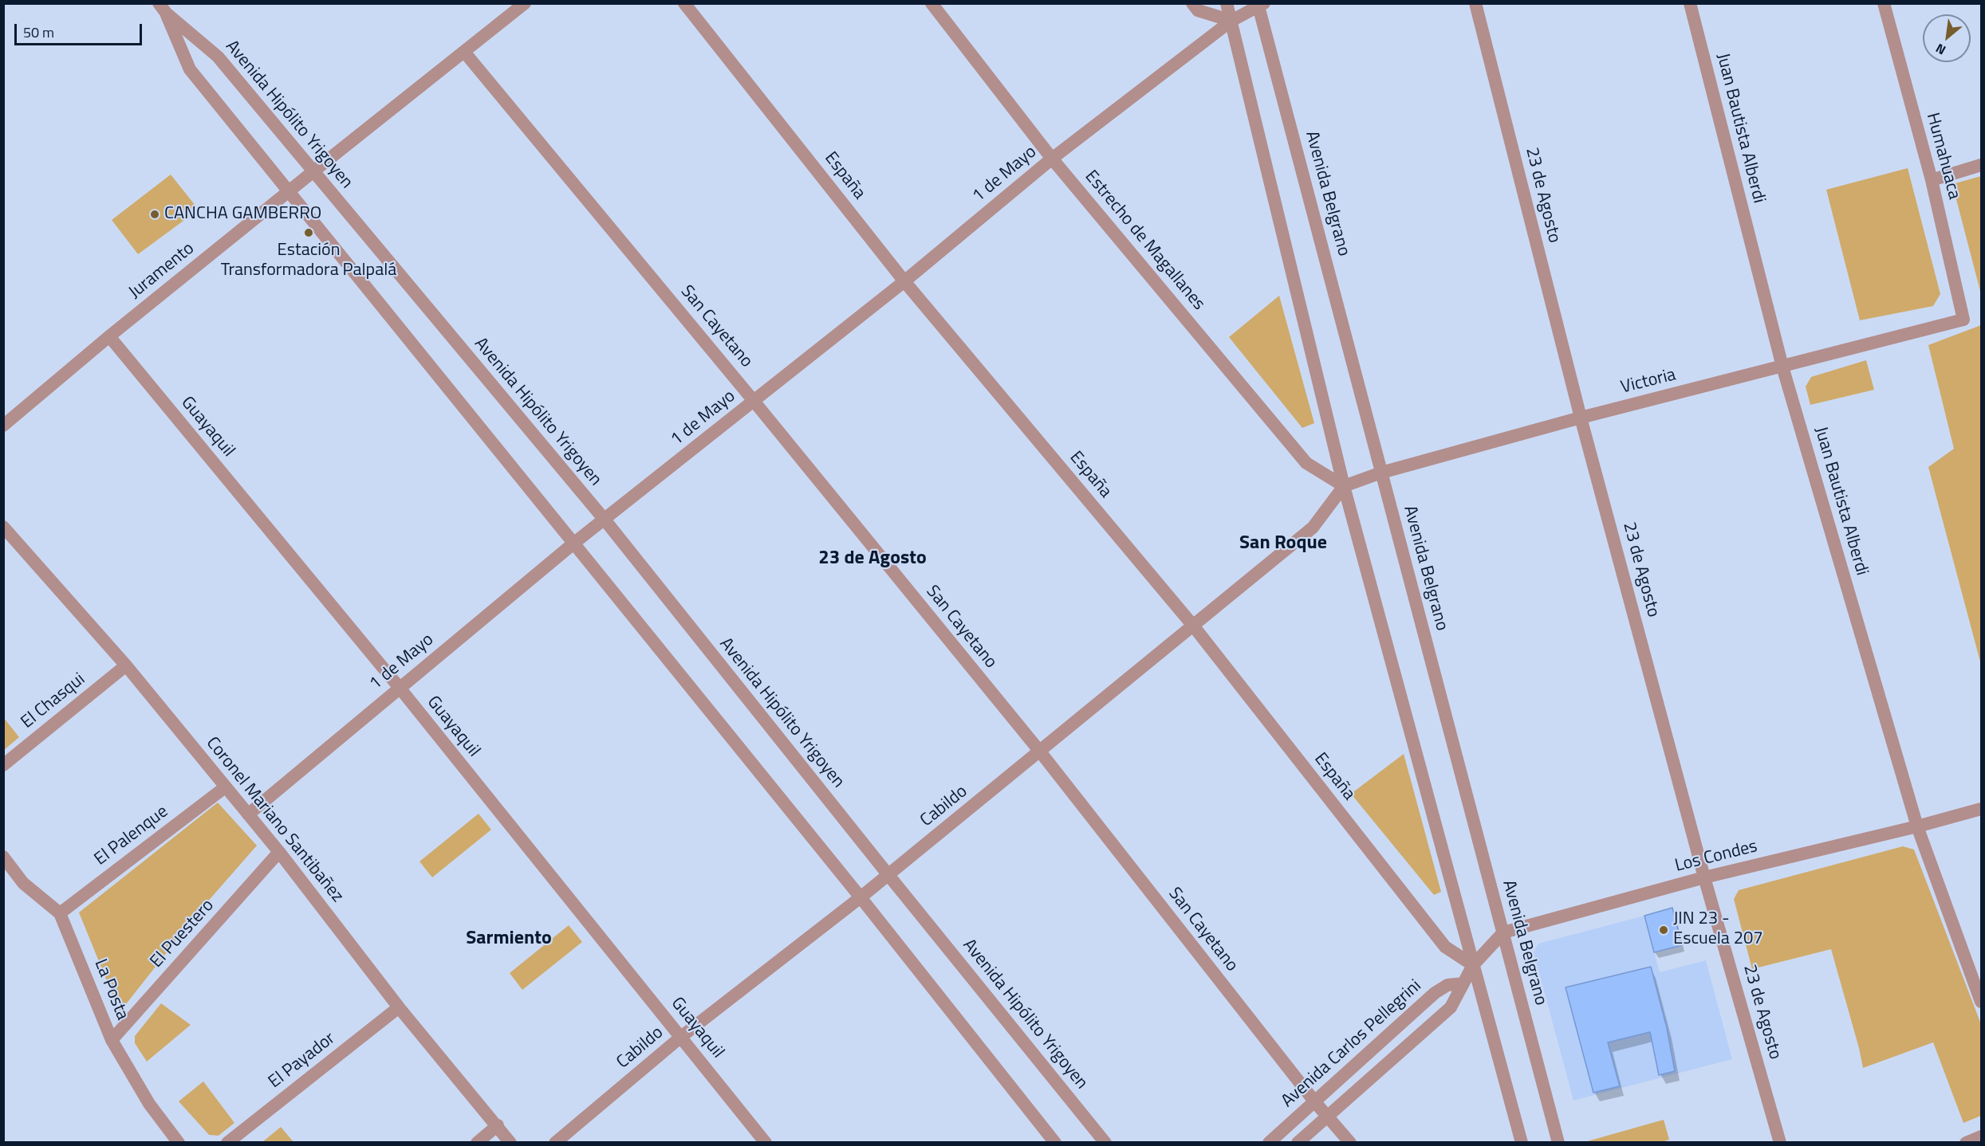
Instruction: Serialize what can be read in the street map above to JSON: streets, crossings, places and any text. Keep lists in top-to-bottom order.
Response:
{
  "streets": {
    "street": [
      "Avenida Hipólito Yrigoyen",
      "Juan Bautista Alberdi",
      "Humahuaca",
      "1 de Mayo",
      "España",
      "Avenida Belgrano",
      "23 de Agosto",
      "Estrecho de Magallanes",
      "Juramento",
      "San Cayetano",
      "Victoria",
      "Guayaquil",
      "El Chasqui",
      "Cabildo",
      "Coronel Mariano Santibañez",
      "El Palenque",
      "Los Condes",
      "El Puestero",
      "La Posta",
      "Avenida Carlos Pellegrini",
      "El Payador"
    ]
  },
  "crossings": [
    ["Avenida Hipólito Yrigoyen", "1 de Mayo"],
    ["Avenida Hipólito Yrigoyen", "Juramento"],
    ["Avenida Hipólito Yrigoyen", "Cabildo"],
    ["Juan Bautista Alberdi", "Victoria"],
    ["Juan Bautista Alberdi", "Los Condes"],
    ["Humahuaca", "Victoria"],
    ["1 de Mayo", "España"],
    ["1 de Mayo", "Avenida Belgrano"],
    ["1 de Mayo", "Estrecho de Magallanes"],
    ["1 de Mayo", "San Cayetano"],
    ["1 de Mayo", "Guayaquil"],
    ["1 de Mayo", "Coronel Mariano Santibañez"],
    ["España", "Cabildo"],
    ["España", "Avenida Carlos Pellegrini"],
    ["Avenida Belgrano", "Victoria"],
    ["Avenida Belgrano", "Los Condes"],
    ["23 de Agosto", "Victoria"],
    ["23 de Agosto", "Los Condes"],
    ["Estrecho de Magallanes", "Victoria"],
    ["Estrecho de Magallanes", "Cabildo"],
    ["Juramento", "San Cayetano"],
    ["Juramento", "Guayaquil"],
    ["San Cayetano", "Cabildo"],
    ["San Cayetano", "Avenida Carlos Pellegrini"],
    ["Victoria", "Cabildo"],
    ["Guayaquil", "Cabildo"],
    ["El Chasqui", "Coronel Mariano Santibañez"],
    ["Coronel Mariano Santibañez", "El Palenque"],
    ["Coronel Mariano Santibañez", "El Puestero"],
    ["Coronel Mariano Santibañez", "El Payador"],
    ["El Palenque", "La Posta"],
    ["El Puestero", "La Posta"]
  ],
  "districts": ["San Roque", "23 de Agosto", "Sarmiento"],
  "places": ["CANCHA GAMBERRO", "Estación Transformadora Palpalá", "JIN 23 - Escuela 207"],
  "scale_bar": "50 m",
  "north": "bottom left"
}
